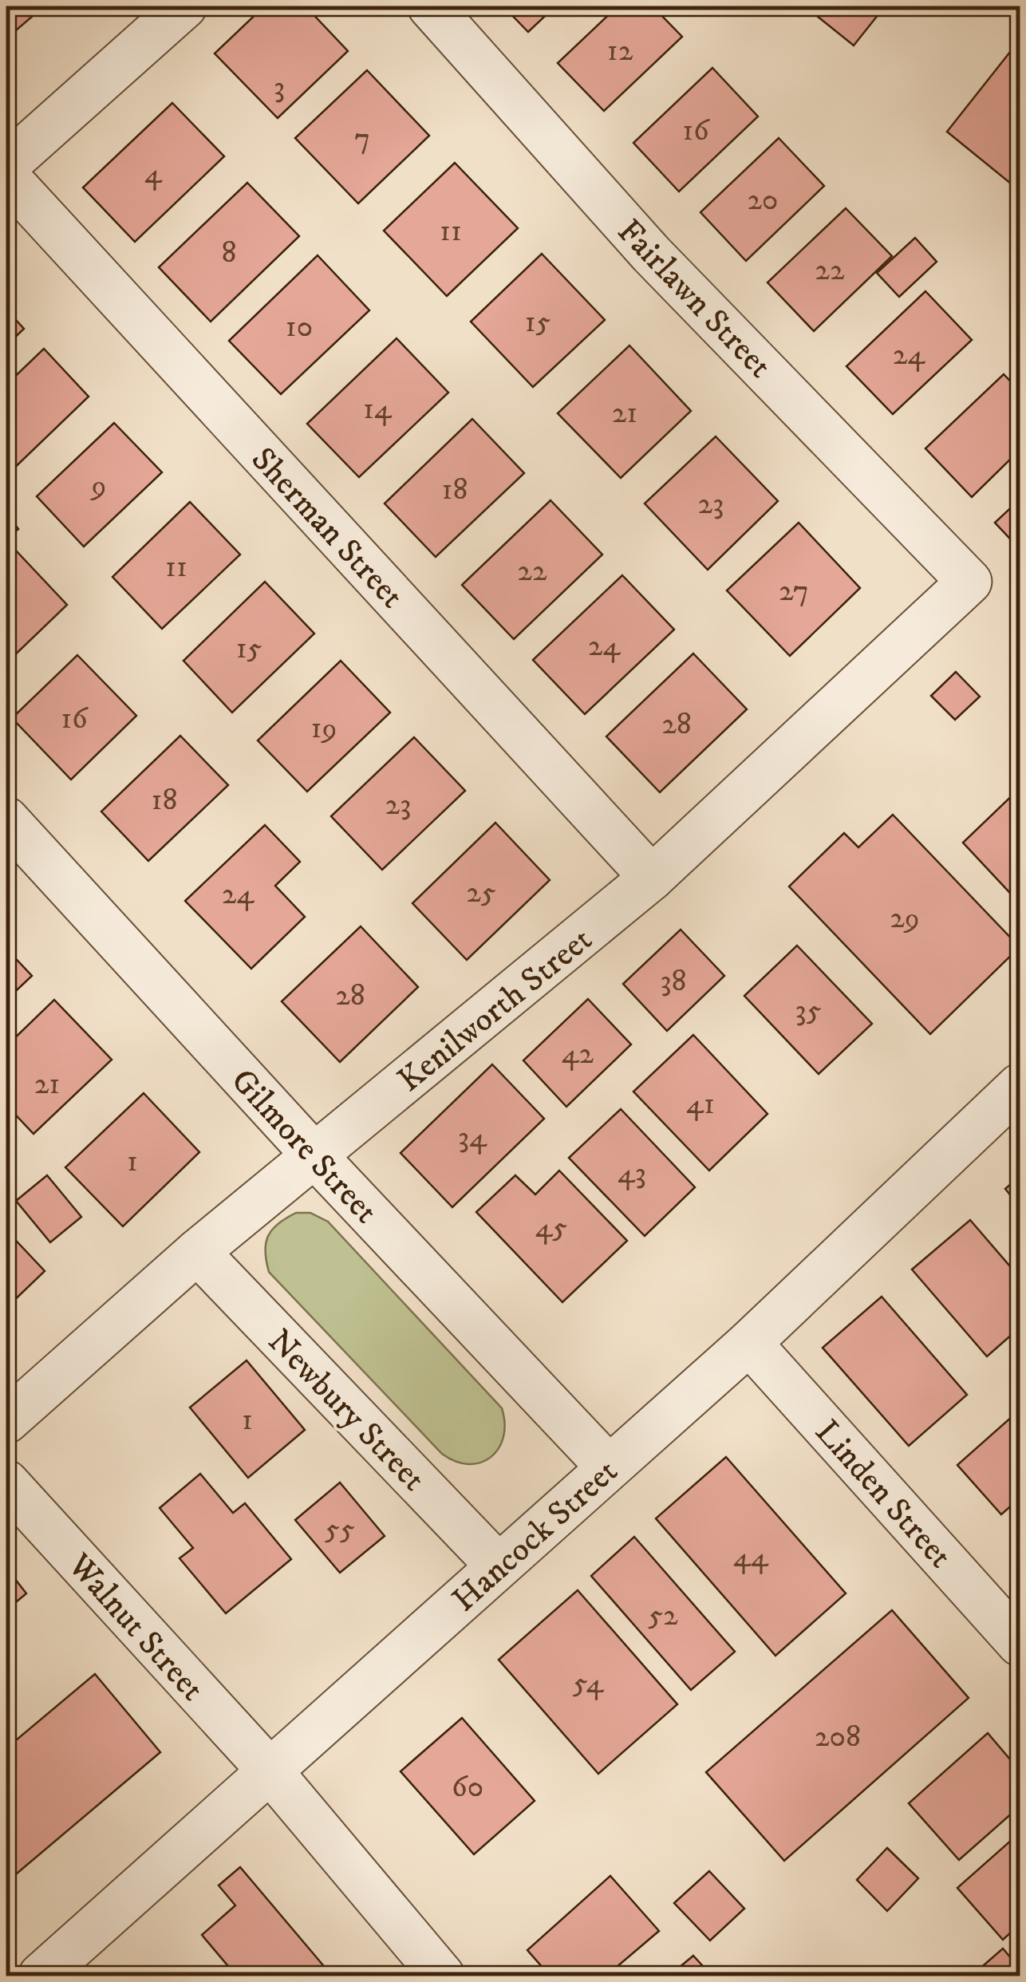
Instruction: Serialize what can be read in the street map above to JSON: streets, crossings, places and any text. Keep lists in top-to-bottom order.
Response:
{
  "streets": {
    "street": [
      "Fairlawn Street",
      "Sherman Street",
      "Kenilworth Street",
      "Gilmore Street",
      "Newbury Street",
      "Linden Street",
      "Hancock Street",
      "Walnut Street"
    ]
  },
  "crossings": [
    ["Fairlawn Street", "Kenilworth Street"],
    ["Sherman Street", "Kenilworth Street"],
    ["Kenilworth Street", "Gilmore Street"],
    ["Kenilworth Street", "Newbury Street"],
    ["Gilmore Street", "Hancock Street"],
    ["Newbury Street", "Hancock Street"],
    ["Linden Street", "Hancock Street"],
    ["Hancock Street", "Walnut Street"]
  ],
  "house_numbers": [
    "12",
    "3",
    "16",
    "7",
    "4",
    "20",
    "11",
    "8",
    "22",
    "15",
    "10",
    "24",
    "14",
    "21",
    "9",
    "18",
    "23",
    "11",
    "22",
    "27",
    "24",
    "15",
    "16",
    "28",
    "19",
    "18",
    "23",
    "25",
    "24",
    "29",
    "38",
    "28",
    "35",
    "42",
    "21",
    "41",
    "34",
    "1",
    "43",
    "45",
    "1",
    "55",
    "44",
    "52",
    "54",
    "208",
    "60"
  ]
}
